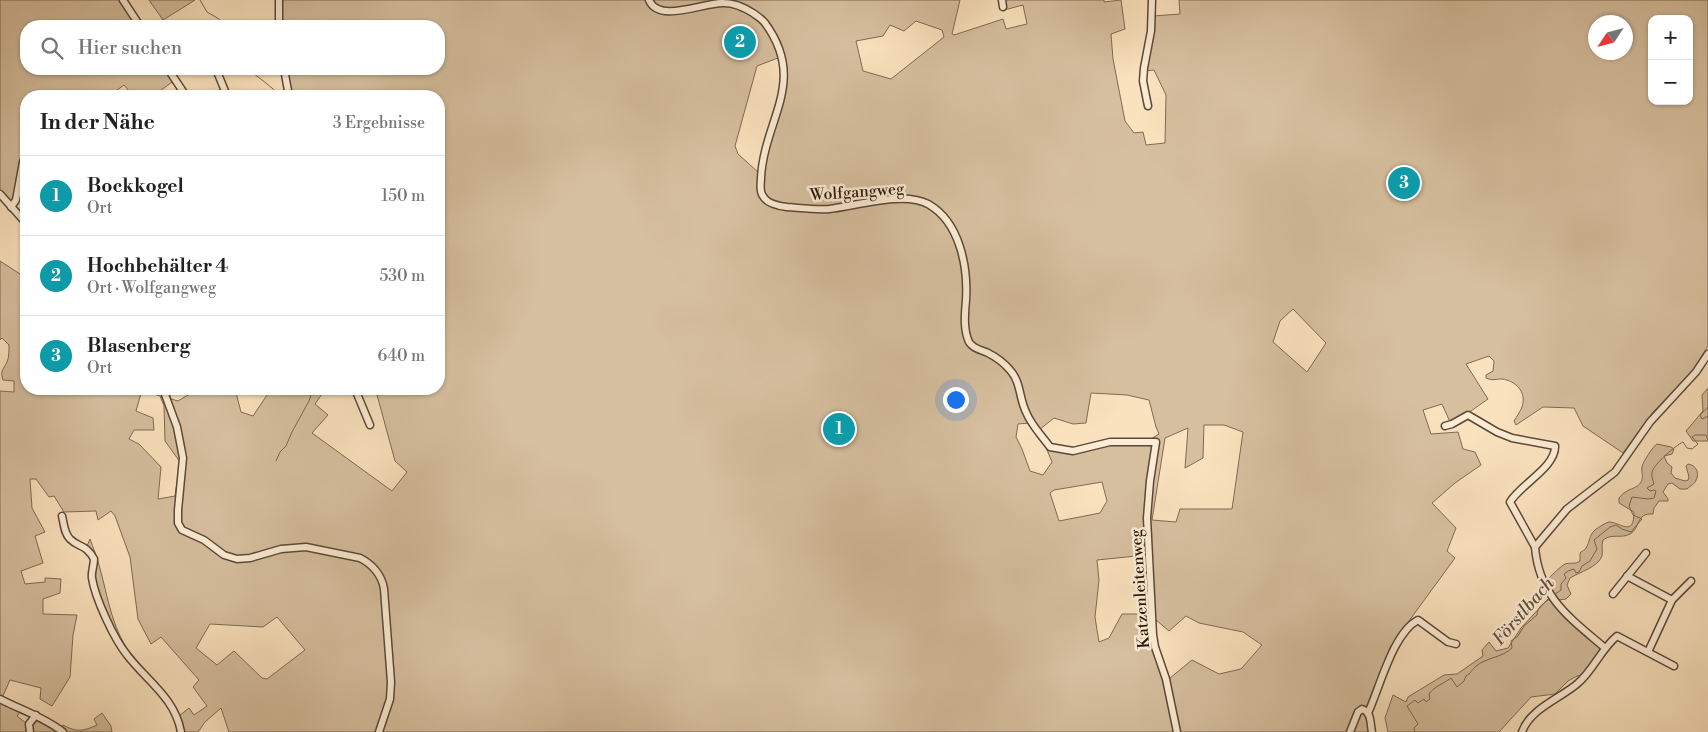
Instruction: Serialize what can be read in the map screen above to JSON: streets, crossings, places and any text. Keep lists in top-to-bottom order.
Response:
{
  "streets": {
    "street": ["Wolfgangweg", "Katzenleitenweg"]
  },
  "crossings": [
    ["Wolfgangweg", "Katzenleitenweg"]
  ],
  "water": ["Förstlbach"],
  "north": "bottom left",
  "page": {
    "map_buttons": ["+", "−"],
    "search": "Hier suchen",
    "pins": ["2", "3", "1"],
    "heading": ["In der Nähe", "3 Ergebnisse"],
    "list": [
      {
        "mark": "1",
        "name": "Bockkogel",
        "note": "Ort",
        "value": "150 m"
      },
      {
        "mark": "2",
        "name": "Hochbehälter 4",
        "note": "Ort · Wolfgangweg",
        "value": "530 m"
      },
      {
        "mark": "3",
        "name": "Blasenberg",
        "note": "Ort",
        "value": "640 m"
      }
    ]
  }
}
